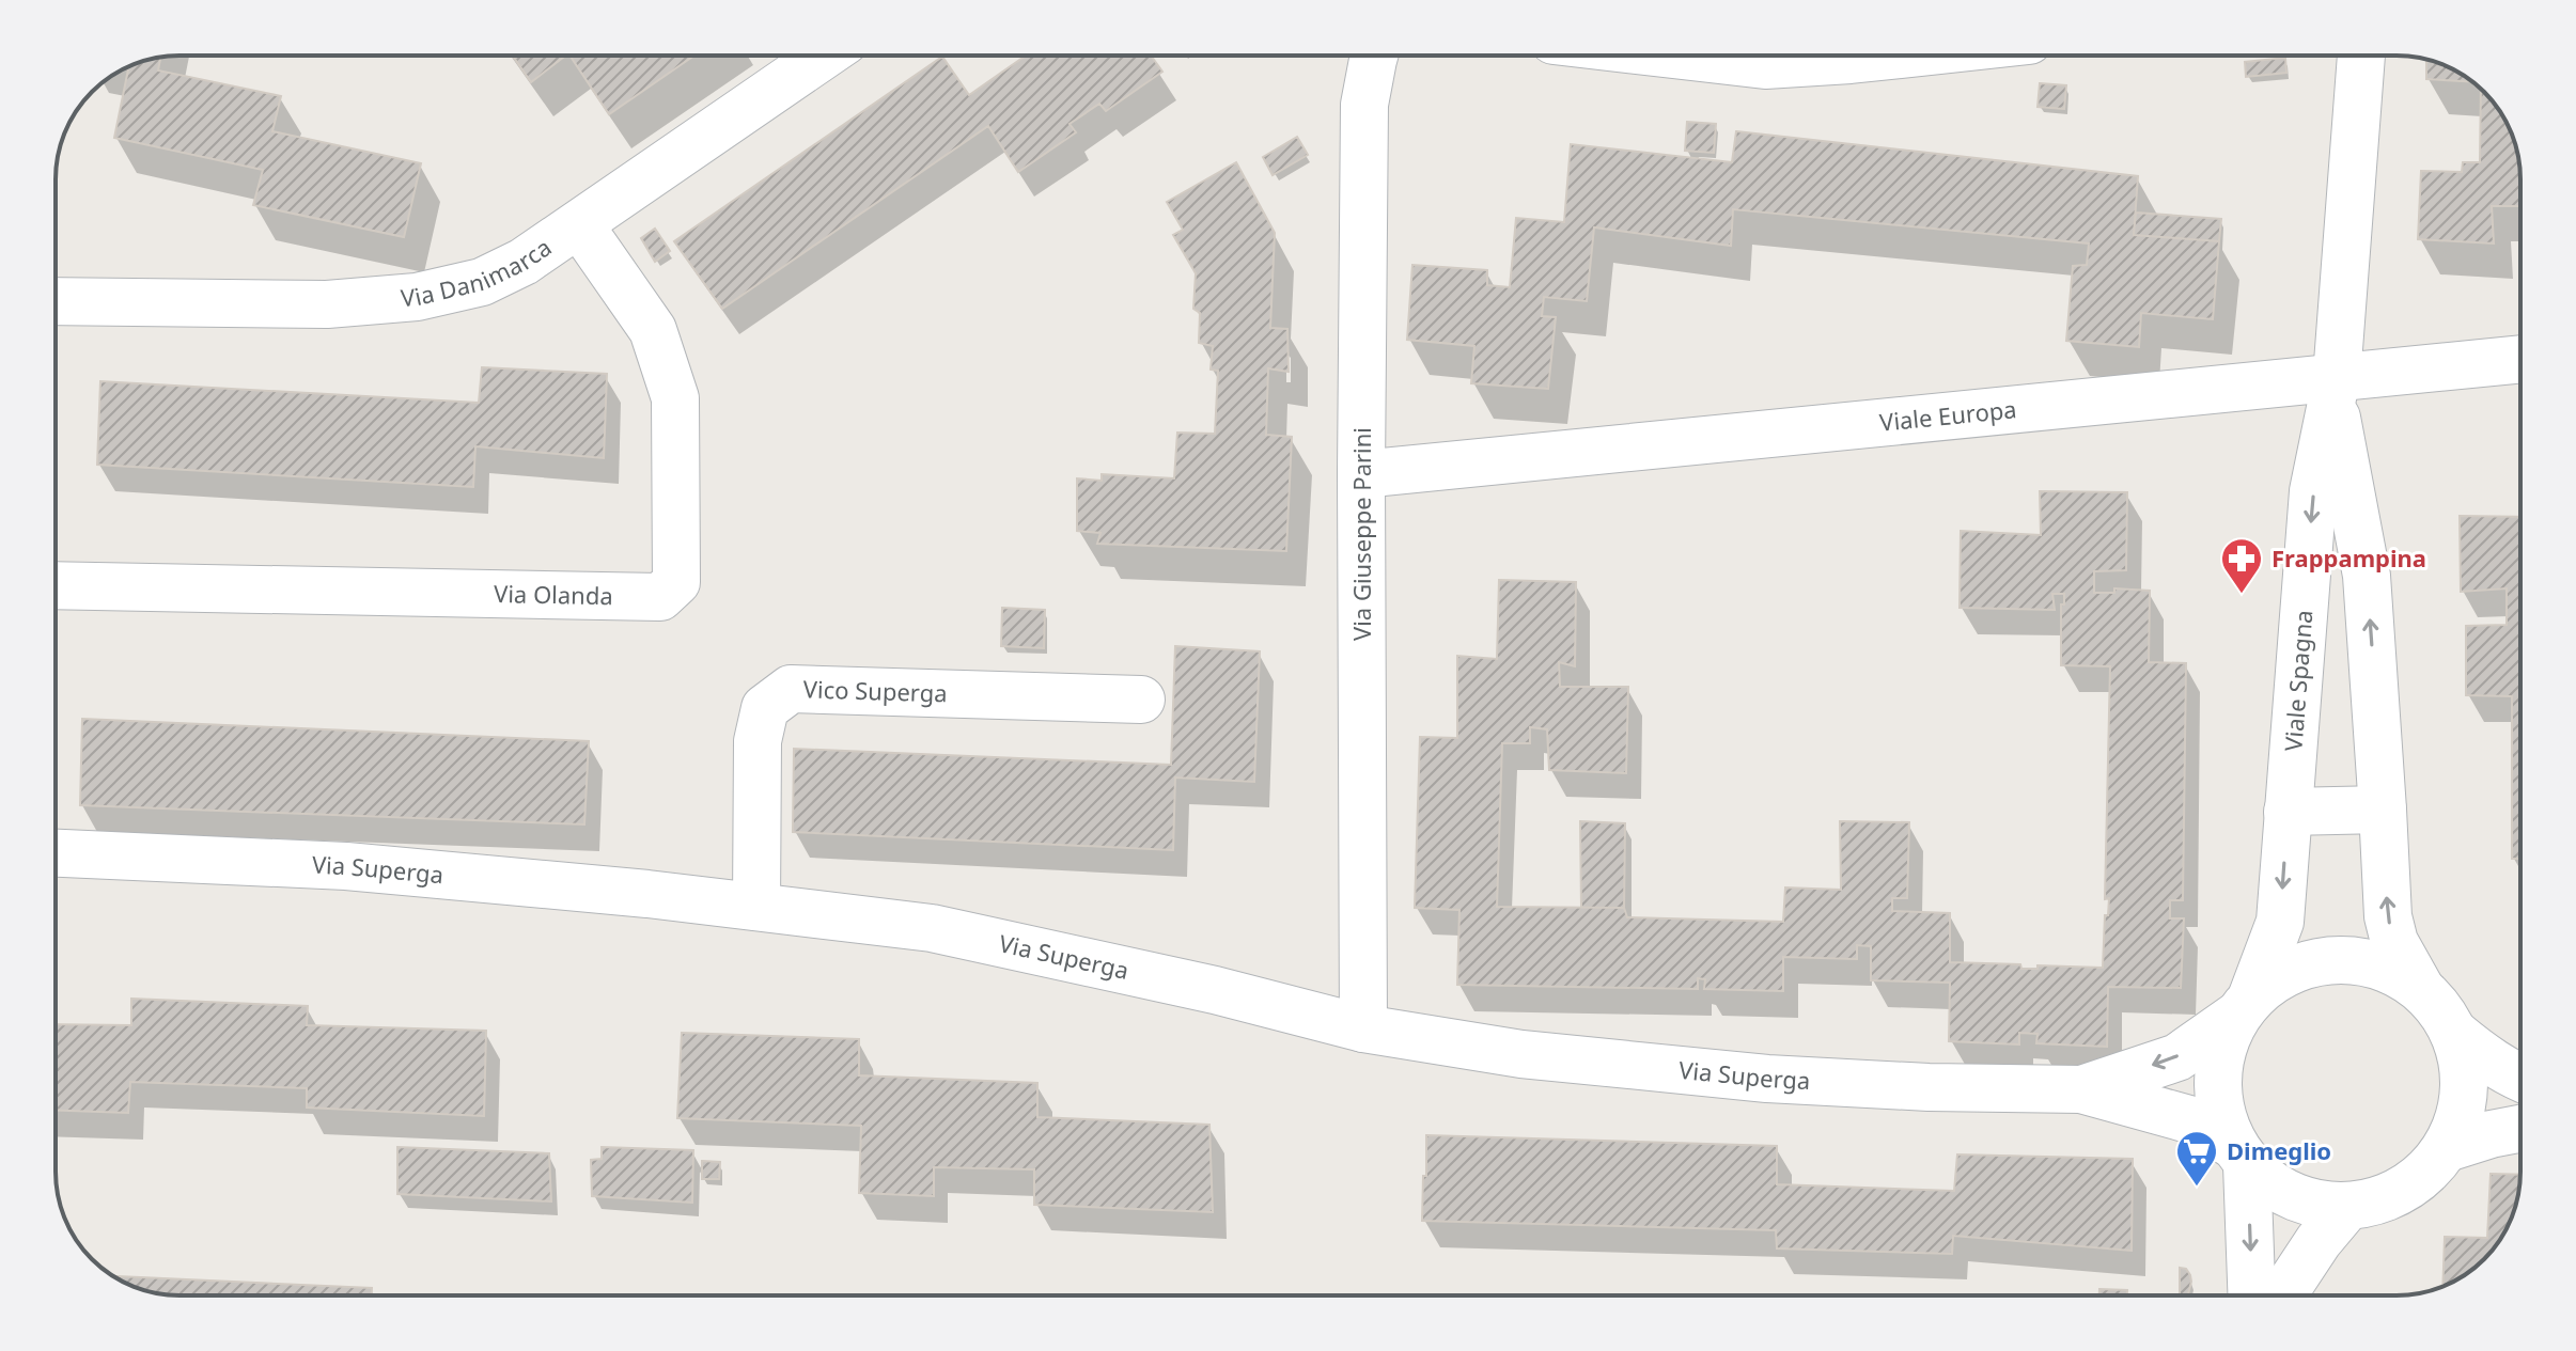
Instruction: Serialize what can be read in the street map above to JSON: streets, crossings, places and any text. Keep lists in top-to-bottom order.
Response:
{
  "streets": {
    "street": [
      "Via Danimarca",
      "Viale Europa",
      "Via Giuseppe Parini",
      "Via Olanda",
      "Viale Spagna",
      "Vico Superga",
      "Via Superga"
    ]
  },
  "crossings": [
    ["Via Danimarca", "Via Olanda"],
    ["Viale Europa", "Via Giuseppe Parini"],
    ["Viale Europa", "Viale Spagna"],
    ["Via Giuseppe Parini", "Via Superga"],
    ["Viale Spagna", "Via Superga"],
    ["Vico Superga", "Via Superga"]
  ],
  "places": {
    "pharmacy": ["Frappampina"],
    "supermarket": ["Dimeglio"]
  }
}
